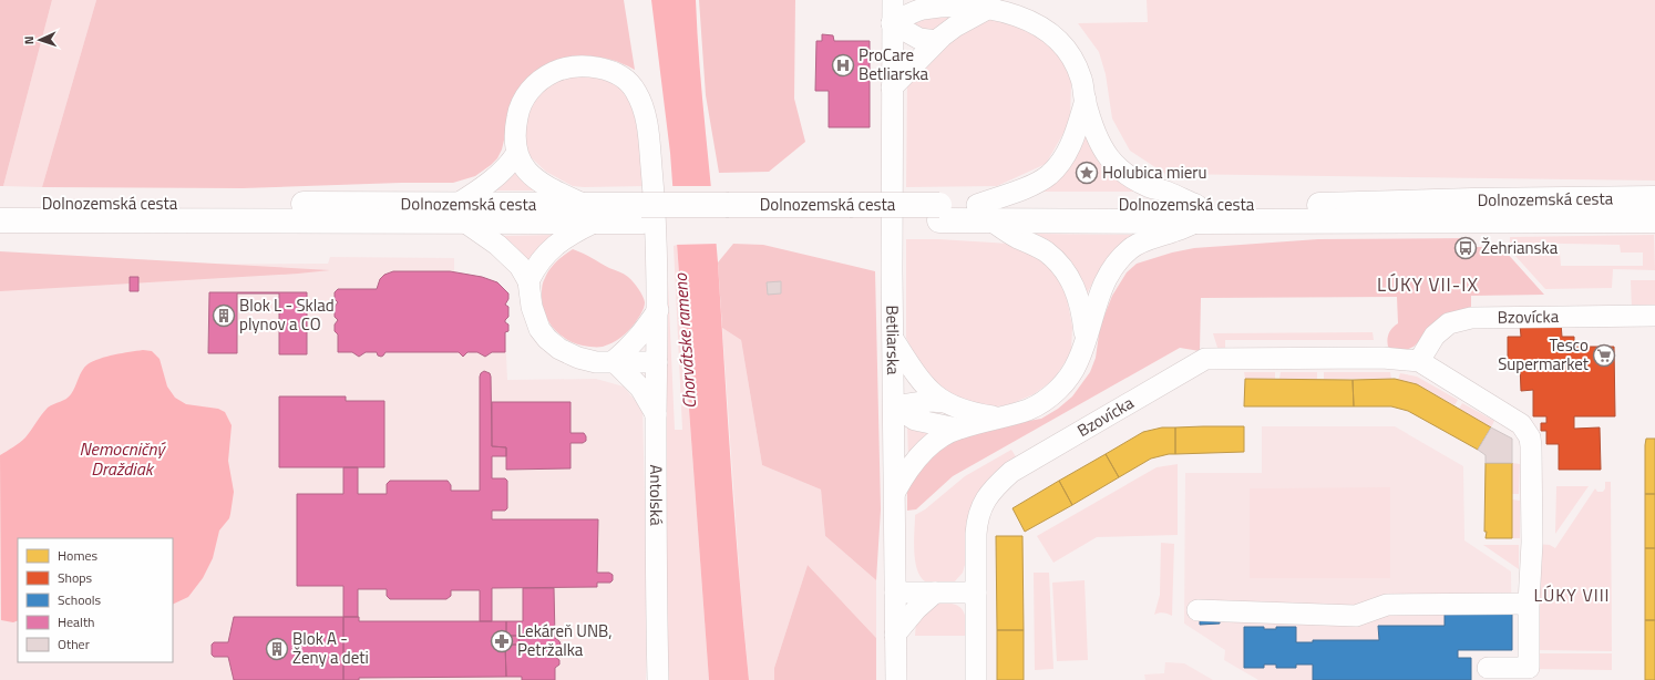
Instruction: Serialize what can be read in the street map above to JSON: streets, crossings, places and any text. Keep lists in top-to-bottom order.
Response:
{
  "streets": {
    "main road": ["Dolnozemská cesta"],
    "street": ["Bzovícka", "Betliarska", "Antolská"]
  },
  "districts": ["LÚKY VII-IX", "LÚKY VIII"],
  "water": ["Chorvátske rameno", "Nemocničný Draždiak"],
  "places": {
    "hospital": ["ProCare Betliarska"],
    "place": ["Holubica mieru"],
    "bus stop": ["Žehrianska"],
    "building": ["Blok L - Sklad plynov a CO", "Blok A - Ženy a deti"],
    "supermarket": ["Tesco Supermarket"],
    "pharmacy": ["Lekáreň UNB, Petržalka"]
  },
  "legend": [
    "Homes",
    "Shops",
    "Schools",
    "Health",
    "Other"
  ],
  "north": "left"
}
